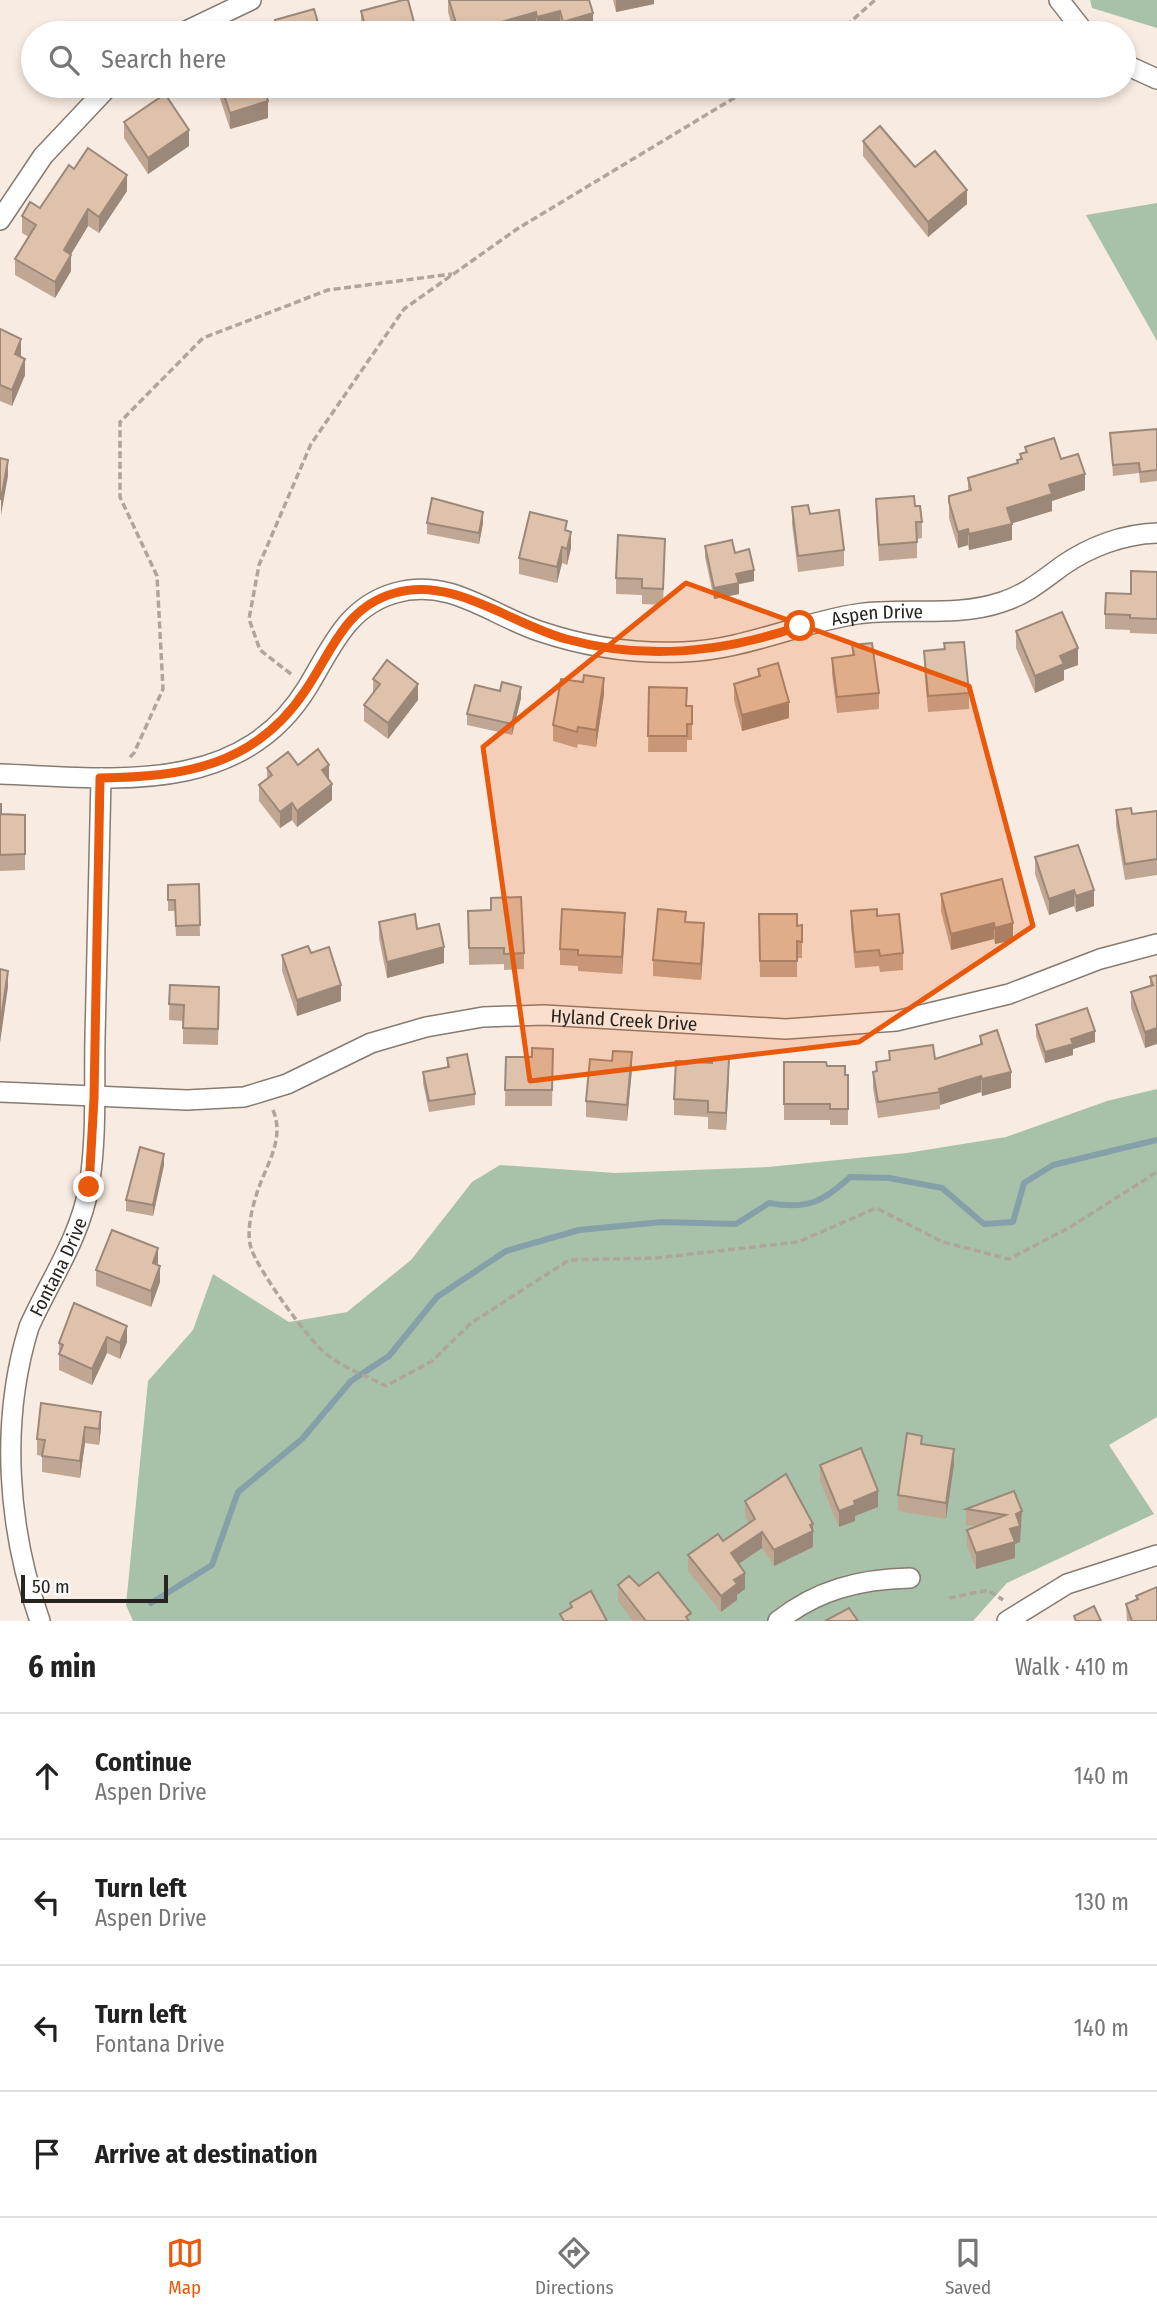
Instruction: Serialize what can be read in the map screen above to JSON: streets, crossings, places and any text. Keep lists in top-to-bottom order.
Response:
{
  "streets": {
    "street": ["Aspen Drive", "Hyland Creek Drive", "Fontana Drive"]
  },
  "crossings": [
    ["Aspen Drive", "Fontana Drive"],
    ["Hyland Creek Drive", "Fontana Drive"]
  ],
  "scale_bar": "50 m",
  "page": {
    "search": "Search here",
    "scale": "50 m",
    "heading": ["6 min", "Walk · 410 m"],
    "list": [
      ["Continue", "Aspen Drive", "140 m"],
      ["Turn left", "Aspen Drive", "130 m"],
      ["Turn left", "Fontana Drive", "140 m"],
      "Arrive at destination"
    ],
    "nav": ["Map", "Directions", "Saved"]
  }
}
